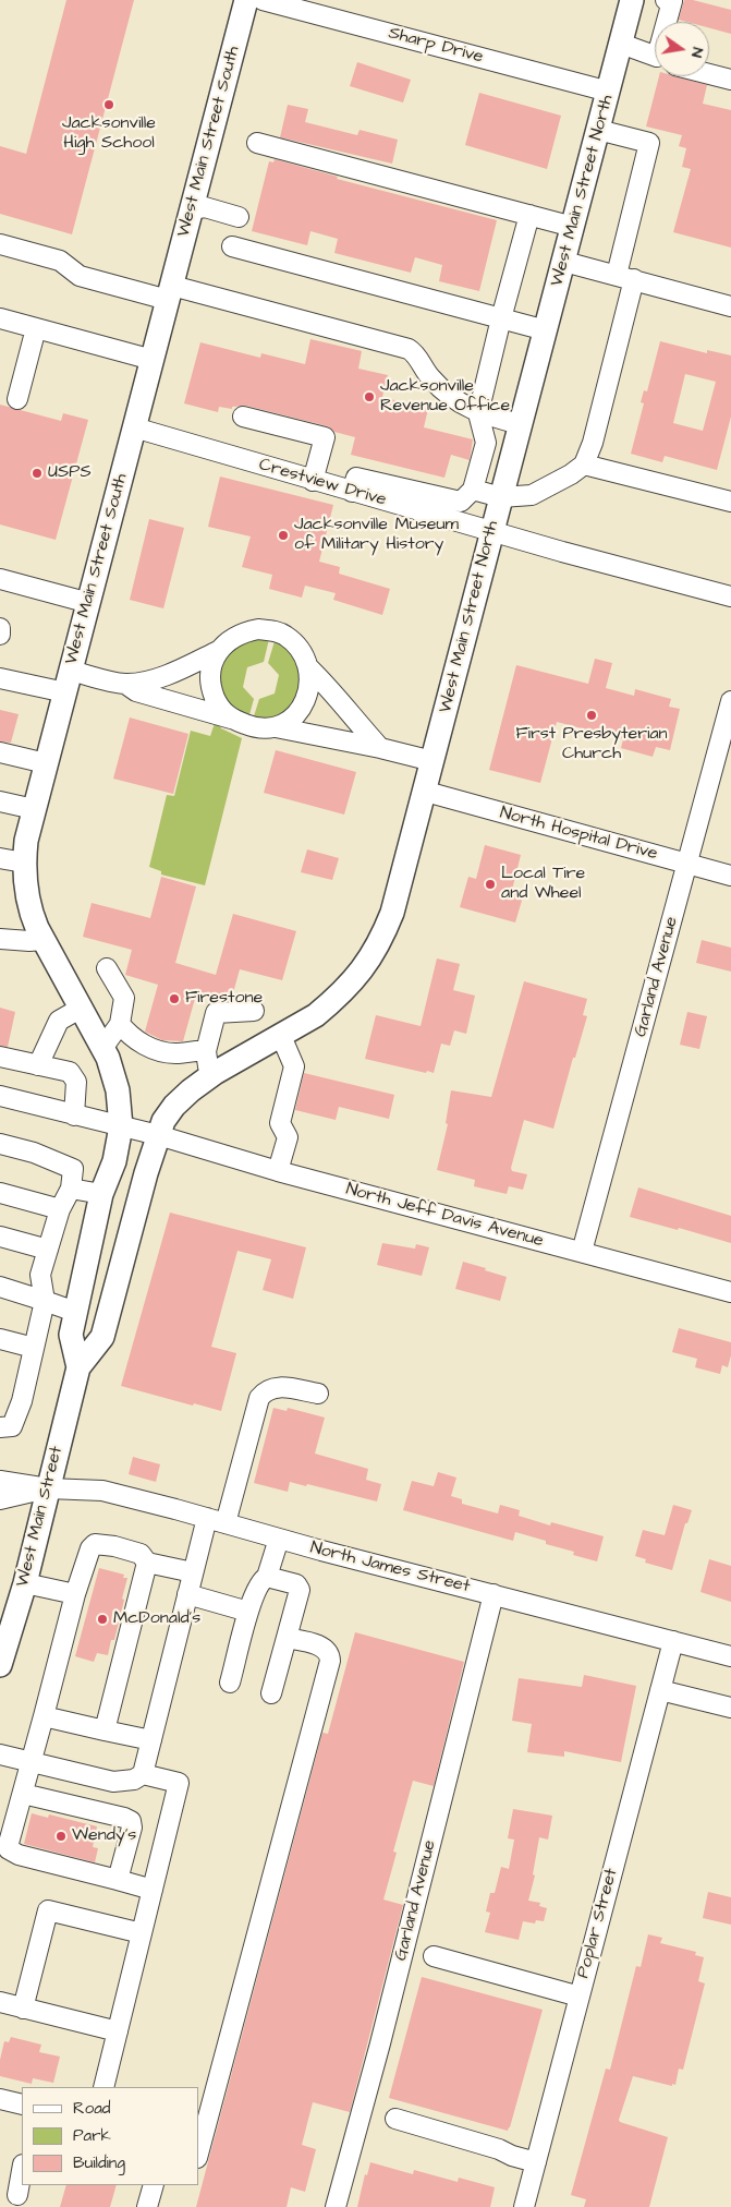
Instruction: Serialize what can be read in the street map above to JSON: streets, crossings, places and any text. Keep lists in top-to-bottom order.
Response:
{
  "streets": {
    "main road": ["West Main Street South", "West Main Street North", "West Main Street"],
    "street": [
      "Sharp Drive",
      "Crestview Drive",
      "North Hospital Drive",
      "Garland Avenue",
      "North Jeff Davis Avenue",
      "North James Street",
      "Poplar Street"
    ]
  },
  "crossings": [
    ["Sharp Drive", "West Main Street North"],
    ["West Main Street South", "Crestview Drive"],
    ["West Main Street South", "North Jeff Davis Avenue"],
    ["West Main Street South", "West Main Street"],
    ["West Main Street North", "Crestview Drive"],
    ["West Main Street North", "North Hospital Drive"],
    ["West Main Street North", "North Jeff Davis Avenue"],
    ["West Main Street North", "West Main Street"],
    ["North Hospital Drive", "Garland Avenue"],
    ["Garland Avenue", "North Jeff Davis Avenue"],
    ["Garland Avenue", "North James Street"],
    ["North Jeff Davis Avenue", "West Main Street"],
    ["West Main Street", "North James Street"],
    ["North James Street", "Poplar Street"]
  ],
  "places": [
    "Jacksonville High School",
    "Jacksonville Revenue Office",
    "USPS",
    "Jacksonville Museum of Military History",
    "First Presbyterian Church",
    "Local Tire and Wheel",
    "Firestone",
    "McDonald's",
    "Wendy's"
  ],
  "legend": ["Road", "Park", "Building"],
  "north": "right"
}
